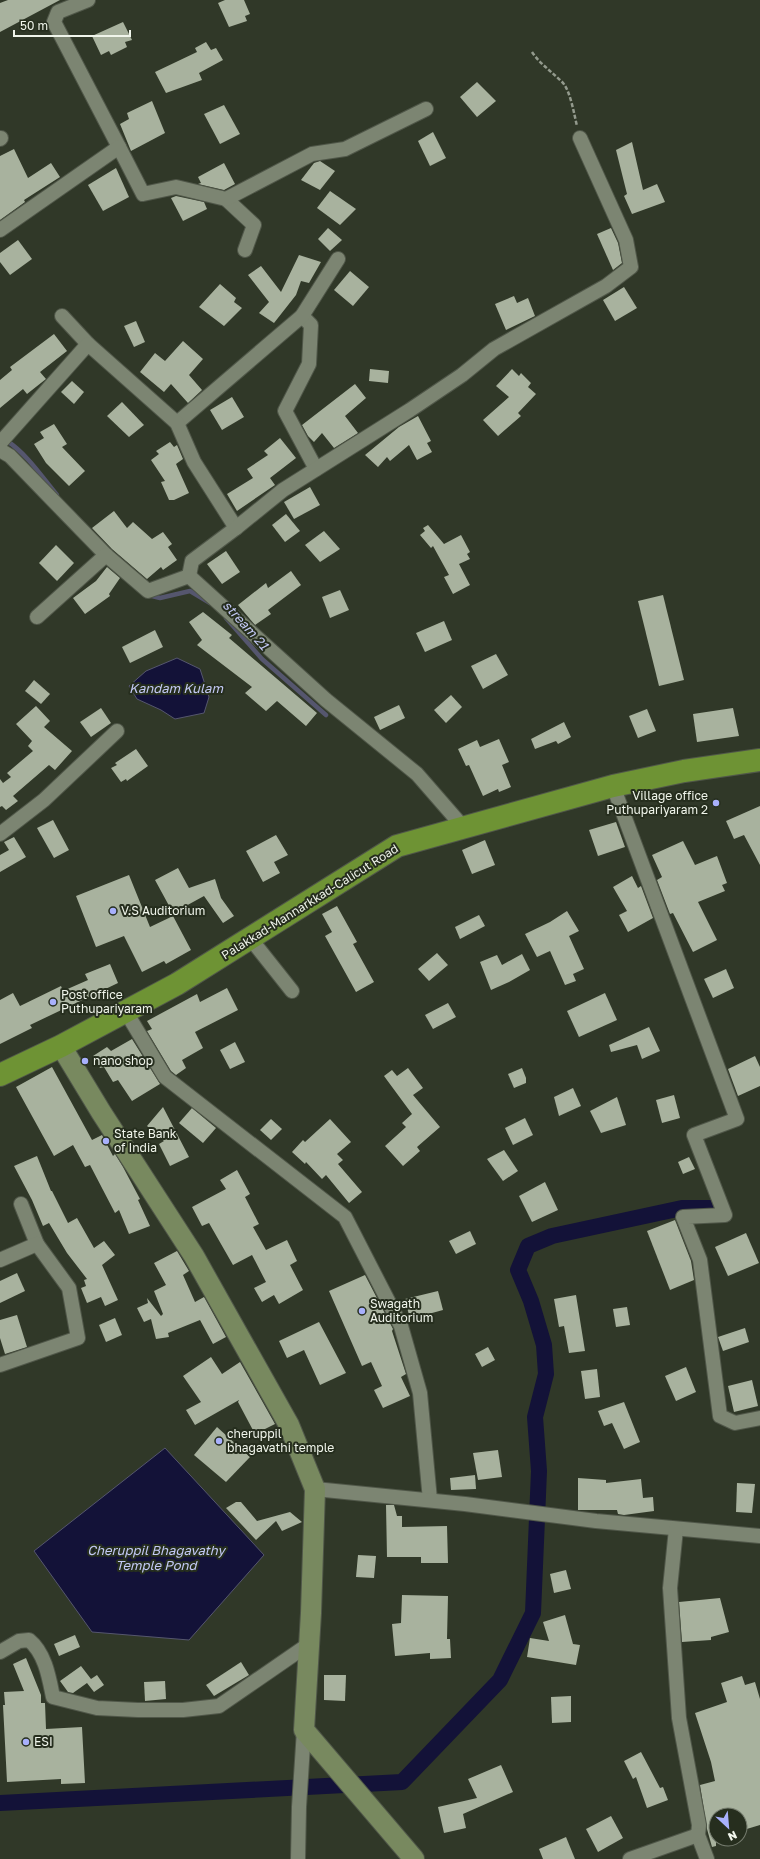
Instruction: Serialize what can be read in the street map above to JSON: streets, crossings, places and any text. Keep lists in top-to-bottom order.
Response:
{
  "streets": {
    "highway": ["Palakkad-Mannarkkad-Calicut Road"]
  },
  "water": ["stream 21", "Kandam Kulam", "Cheruppil Bhagavathy Temple Pond"],
  "places": [
    "Village office Puthupariyaram 2",
    "V.S Auditorium",
    "Post office Puthupariyaram",
    "nano shop",
    "State Bank of India",
    "Swagath Auditorium",
    "cheruppil bhagavathi temple",
    "ESI"
  ],
  "scale_bar": "50 m",
  "north": "bottom right"
}
